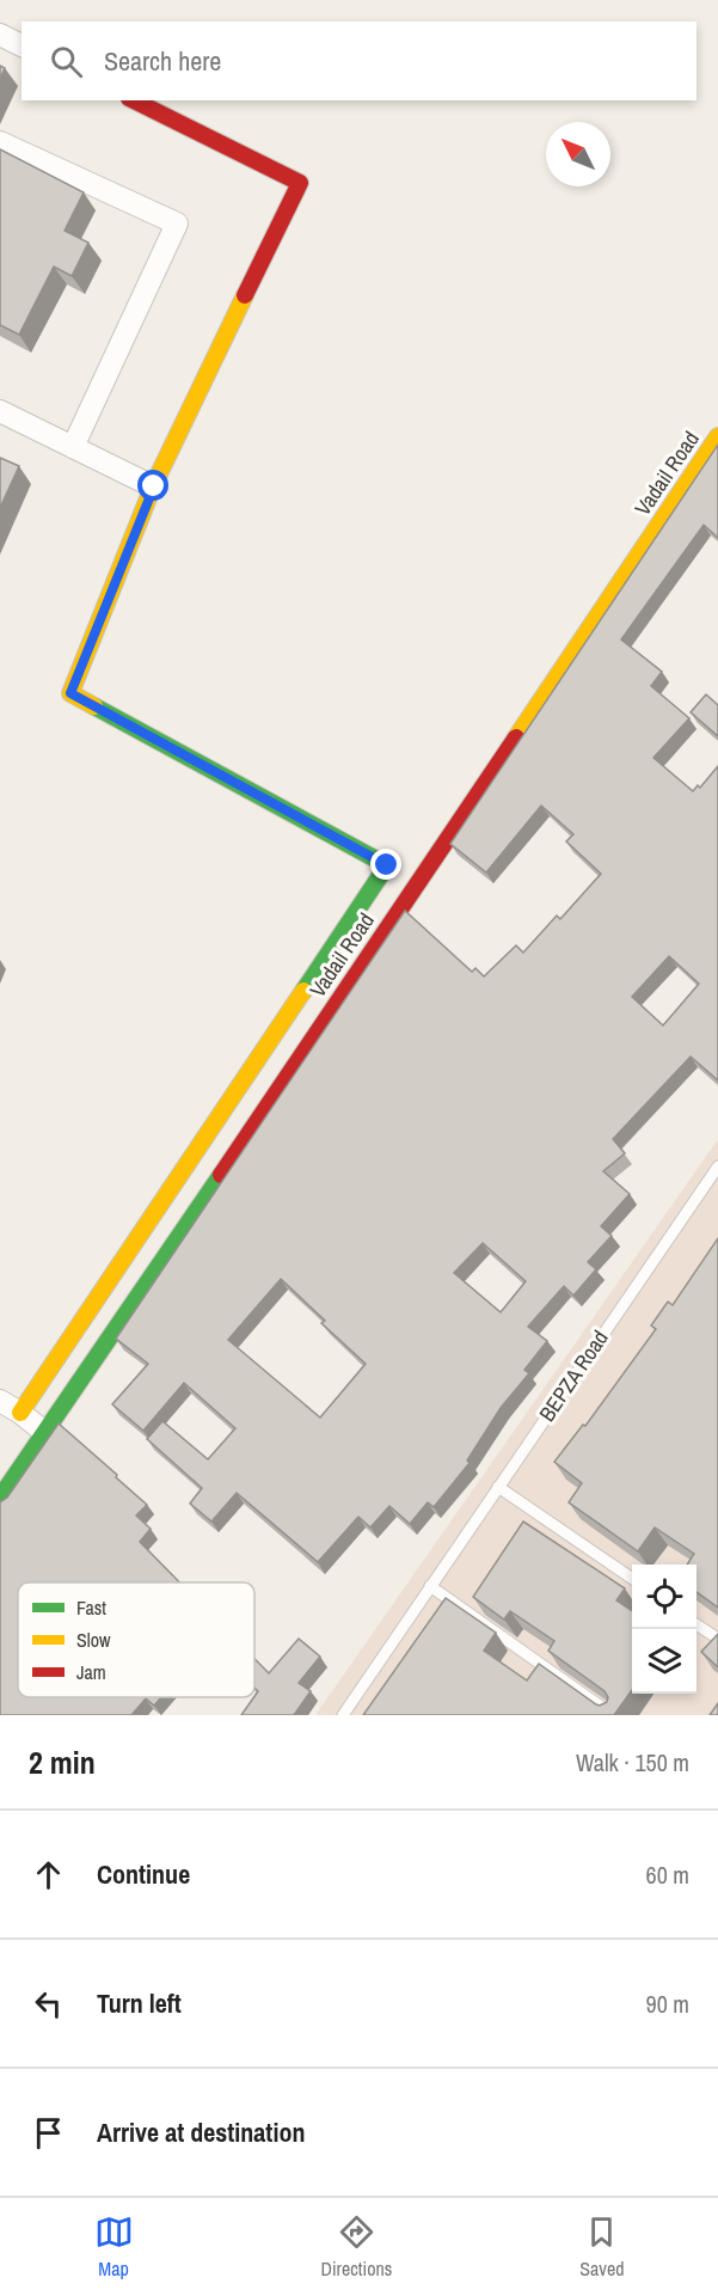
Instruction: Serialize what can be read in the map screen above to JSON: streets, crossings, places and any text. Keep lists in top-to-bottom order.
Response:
{
  "streets": {
    "street": ["Vadail Road"],
    "lane": ["BEPZA Road"]
  },
  "legend": ["Fast", "Slow", "Jam"],
  "north": "top left",
  "page": {
    "search": "Search here",
    "heading": ["2 min", "Walk · 150 m"],
    "list": [
      ["Continue", "60 m"],
      ["Turn left", "90 m"],
      "Arrive at destination"
    ],
    "nav": ["Map", "Directions", "Saved"]
  }
}
